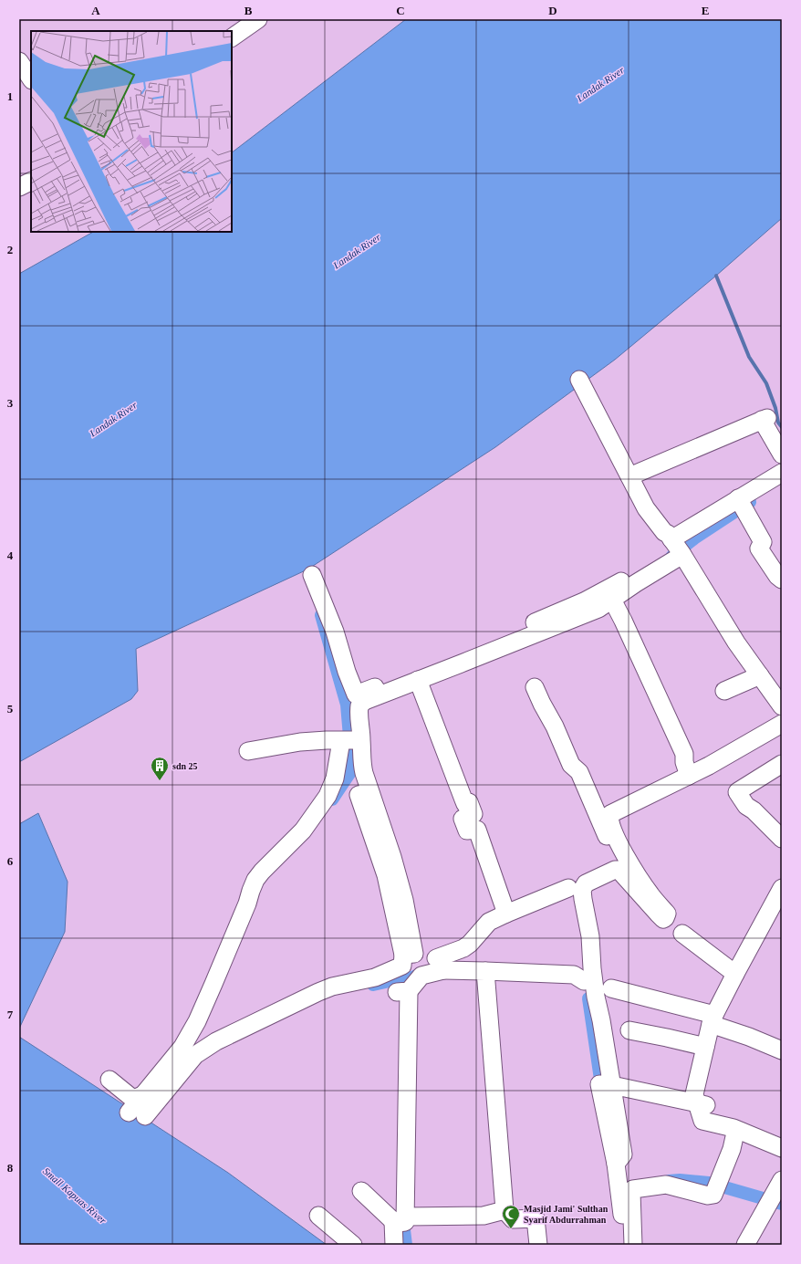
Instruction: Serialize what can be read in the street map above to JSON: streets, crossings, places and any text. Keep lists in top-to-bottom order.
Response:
{
  "water": ["Landak River", "Small Kapuas River"],
  "places": {
    "building": ["sdn 25"],
    "mosque": ["Masjid Jami' Sulthan Syarif Abdurrahman"]
  },
  "grid": {
    "columns": [
      "A",
      "B",
      "C",
      "D",
      "E"
    ],
    "rows": [
      "1",
      "2",
      "3",
      "4",
      "5",
      "6",
      "7",
      "8"
    ]
  }
}
